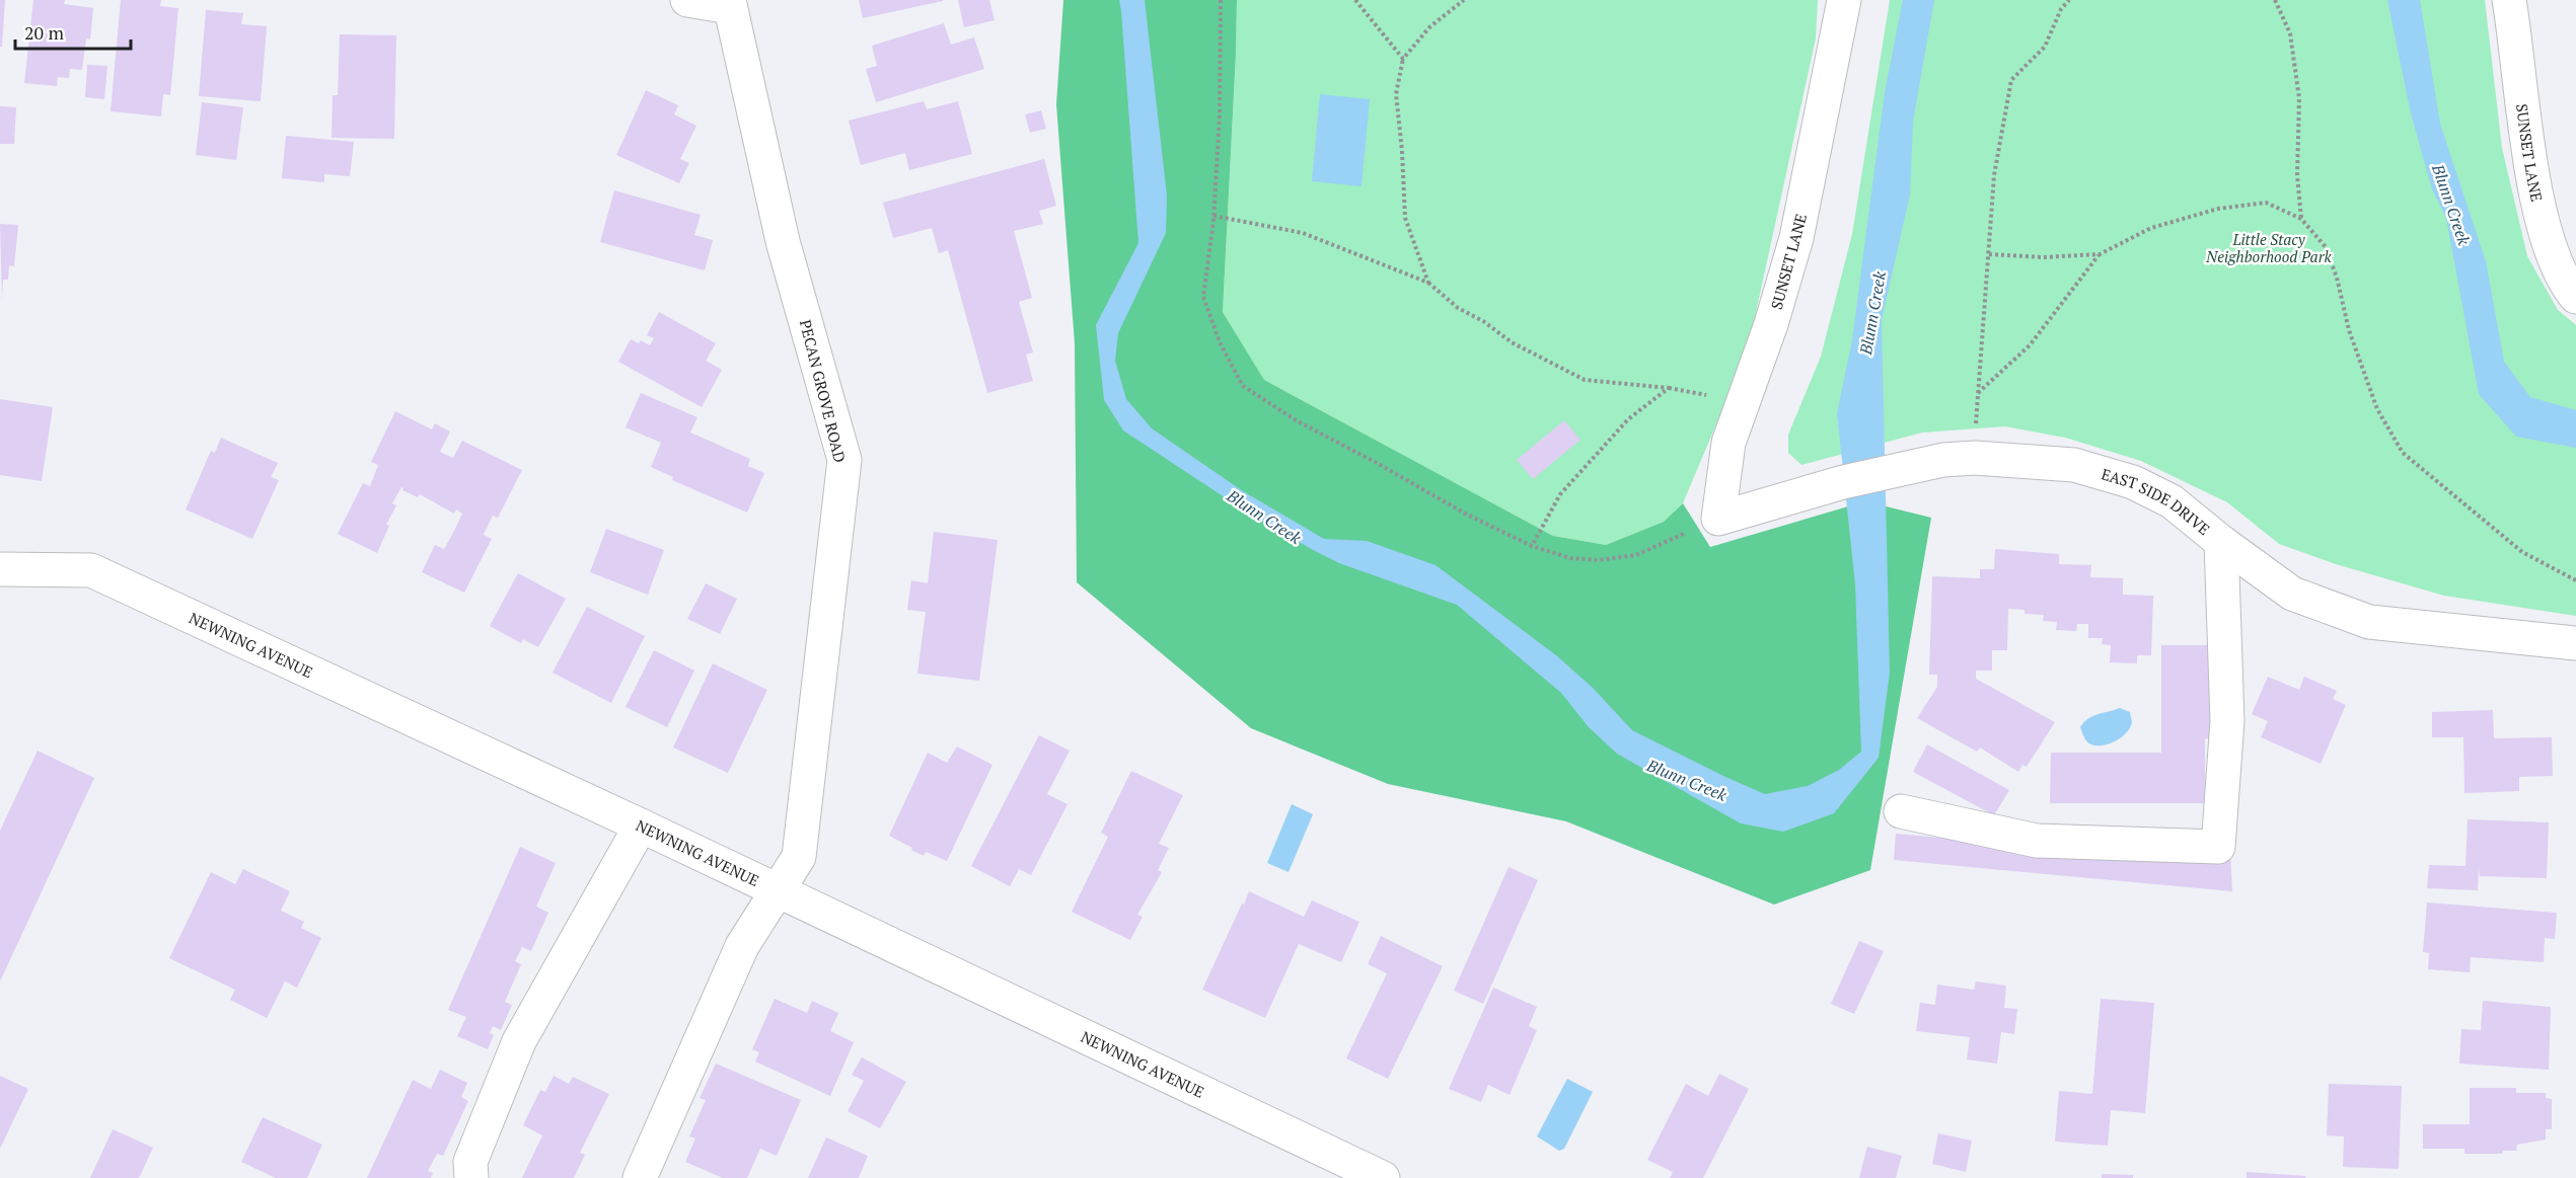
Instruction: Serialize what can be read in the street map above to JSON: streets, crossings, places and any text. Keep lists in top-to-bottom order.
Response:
{
  "streets": {
    "street": [
      "SUNSET LANE",
      "PECAN GROVE ROAD",
      "EAST SIDE DRIVE",
      "NEWNING AVENUE"
    ]
  },
  "crossings": [
    ["SUNSET LANE", "EAST SIDE DRIVE"],
    ["PECAN GROVE ROAD", "NEWNING AVENUE"]
  ],
  "water": ["Blunn Creek"],
  "parks": ["Little Stacy Neighborhood Park"],
  "scale_bar": "20 m"
}
